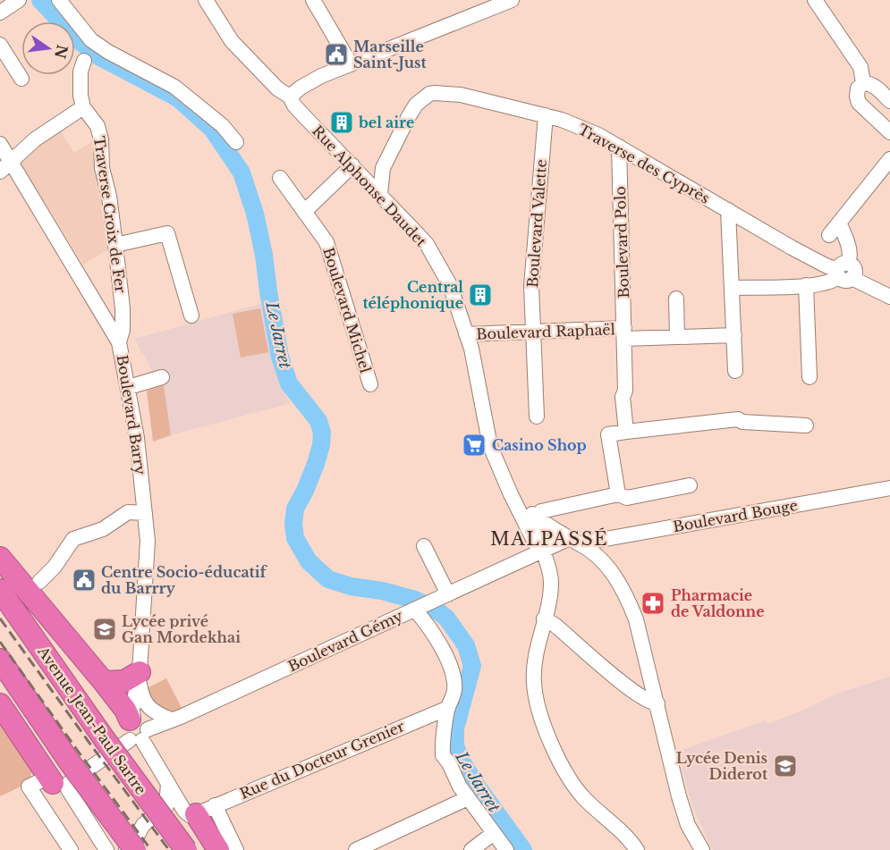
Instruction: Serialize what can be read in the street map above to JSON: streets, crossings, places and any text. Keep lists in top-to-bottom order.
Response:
{
  "streets": {
    "highway": ["Avenue Jean-Paul Sartre"],
    "street": [
      "Traverse des Cyprès",
      "Rue Alphonse Daudet",
      "Traverse Croix de Fer",
      "Boulevard Valette",
      "Boulevard Polo",
      "Boulevard Michel",
      "Boulevard Raphaël",
      "Boulevard Barry",
      "Boulevard Bouge",
      "Boulevard Gémy",
      "Rue du Docteur Grenier"
    ]
  },
  "crossings": [
    ["Traverse des Cyprès", "Rue Alphonse Daudet"],
    ["Traverse des Cyprès", "Boulevard Valette"],
    ["Traverse des Cyprès", "Boulevard Polo"],
    ["Rue Alphonse Daudet", "Boulevard Raphaël"],
    ["Rue Alphonse Daudet", "Boulevard Bouge"],
    ["Rue Alphonse Daudet", "Boulevard Gémy"],
    ["Traverse Croix de Fer", "Boulevard Barry"],
    ["Boulevard Valette", "Boulevard Raphaël"],
    ["Boulevard Polo", "Boulevard Raphaël"],
    ["Boulevard Barry", "Boulevard Gémy"],
    ["Boulevard Bouge", "Boulevard Gémy"]
  ],
  "districts": ["MALPASSÉ"],
  "water": ["Le Jarret"],
  "places": {
    "public building": ["Marseille Saint-Just", "Centre Socio-éducatif du Barrry"],
    "building": ["bel aire", "Central téléphonique"],
    "supermarket": ["Casino Shop"],
    "pharmacy": ["Pharmacie de Valdonne"],
    "school or university": ["Lycée privé Gan Mordekhai", "Lycée Denis Diderot"]
  },
  "north": "right"
}
